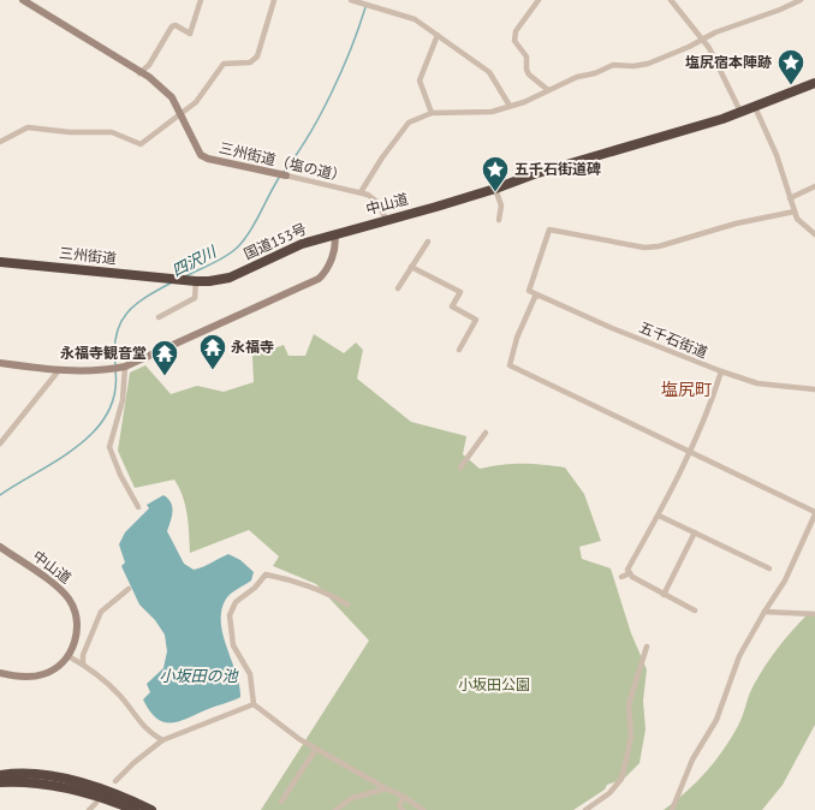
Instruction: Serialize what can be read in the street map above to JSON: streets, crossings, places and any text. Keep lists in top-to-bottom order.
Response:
{
  "streets": {
    "highway": ["中山道", "国道153号", "三州街道"],
    "street": ["三州街道（塩の道）", "五千石街道"]
  },
  "crossings": [
    ["三州街道（塩の道）", "中山道"],
    ["中山道", "国道153号"],
    ["国道153号", "三州街道"]
  ],
  "districts": ["塩尻町"],
  "water": ["四沢川", "小坂田の池"],
  "parks": ["小坂田公園"],
  "places": {
    "place": ["塩尻宿本陣跡", "五千石街道碑"],
    "temple": ["永福寺", "永福寺観音堂"]
  }
}
